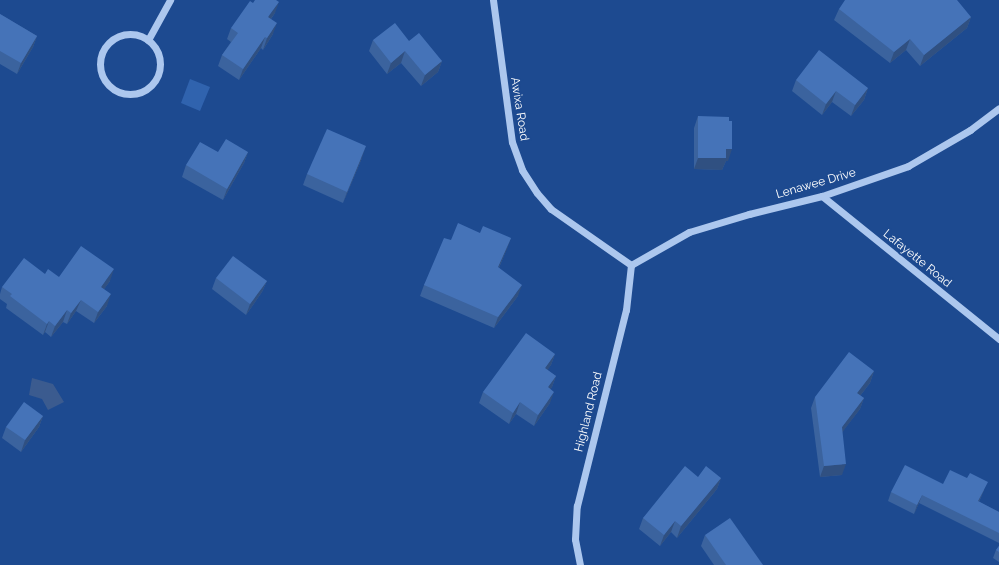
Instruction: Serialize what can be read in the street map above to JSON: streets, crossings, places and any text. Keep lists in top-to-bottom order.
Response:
{
  "streets": {
    "street": [
      "Awixa Road",
      "Lenawee Drive",
      "Lafayette Road",
      "Highland Road"
    ]
  },
  "crossings": [
    ["Awixa Road", "Lenawee Drive"],
    ["Awixa Road", "Highland Road"],
    ["Lenawee Drive", "Lafayette Road"],
    ["Lenawee Drive", "Highland Road"]
  ]
}
